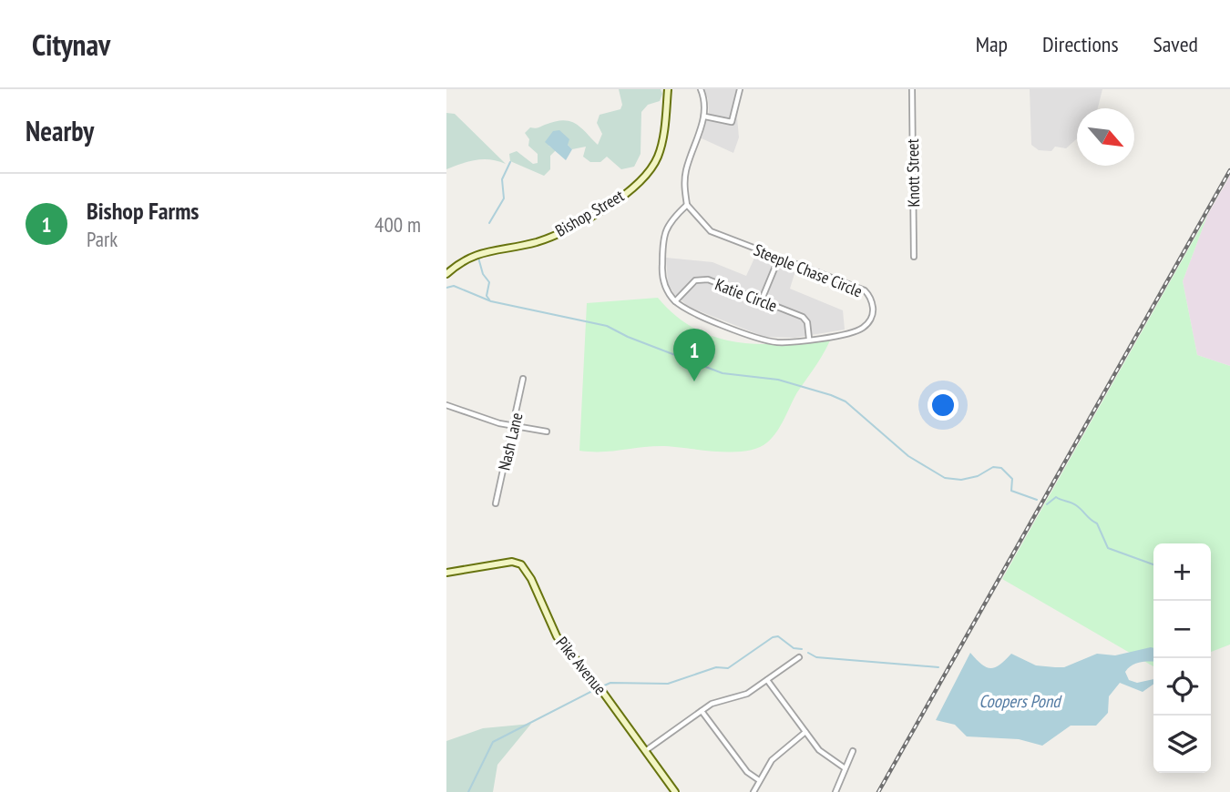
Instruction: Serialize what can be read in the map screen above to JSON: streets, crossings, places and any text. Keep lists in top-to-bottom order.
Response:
{
  "streets": {
    "street": [
      "Knott Street",
      "Bishop Street",
      "Steeple Chase Circle",
      "Katie Circle",
      "Nash Lane",
      "Pike Avenue"
    ]
  },
  "crossings": [
    ["Steeple Chase Circle", "Katie Circle"]
  ],
  "water": ["Coopers Pond"],
  "north": "bottom right",
  "page": {
    "header": "Citynav",
    "nav": ["Map", "Directions", "Saved"],
    "heading": "Nearby",
    "list": [
      {
        "mark": "1",
        "name": "Bishop Farms",
        "note": "Park",
        "value": "400 m"
      }
    ],
    "pins": "1",
    "map_buttons": ["+", "−"]
  }
}
